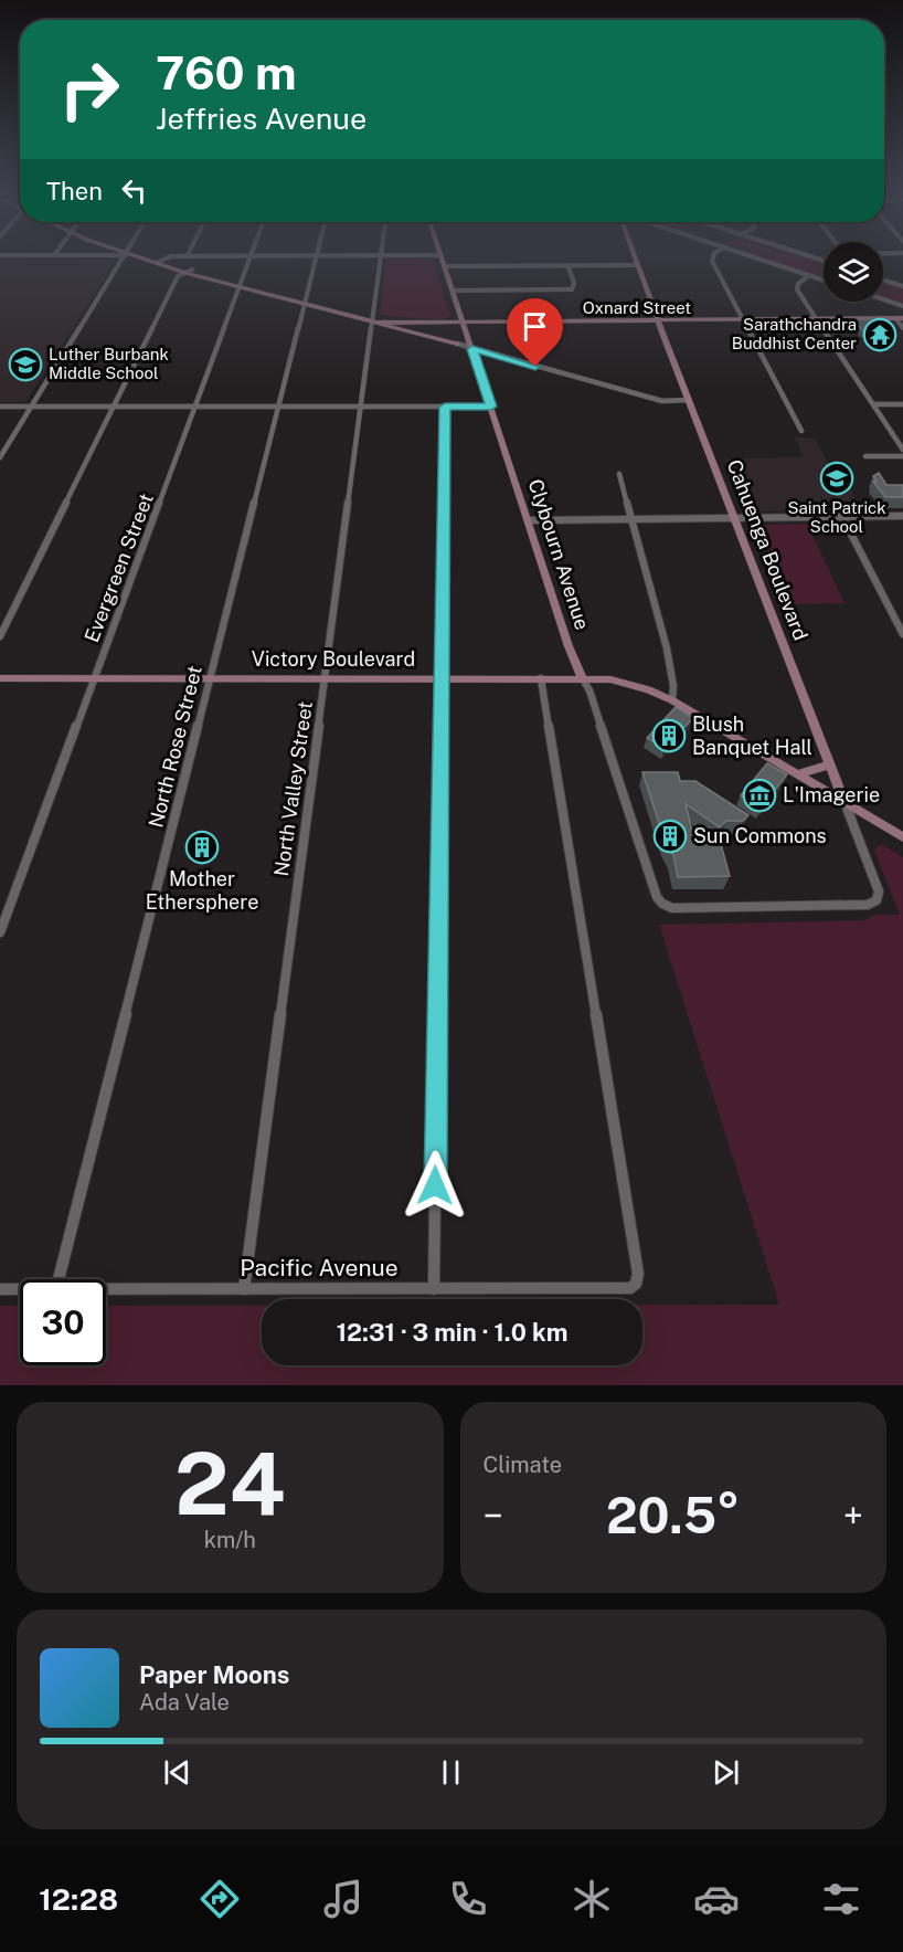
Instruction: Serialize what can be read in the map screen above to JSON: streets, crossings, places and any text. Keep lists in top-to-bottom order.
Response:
{
  "streets": {
    "main road": [
      "Oxnard Street",
      "Cahuenga Boulevard",
      "Clybourn Avenue",
      "Victory Boulevard"
    ],
    "street": [
      "Evergreen Street",
      "North Rose Street",
      "North Valley Street",
      "Pacific Avenue"
    ]
  },
  "crossings": [
    ["Oxnard Street", "Cahuenga Boulevard"],
    ["Oxnard Street", "Clybourn Avenue"],
    ["Cahuenga Boulevard", "Clybourn Avenue"],
    ["Cahuenga Boulevard", "Victory Boulevard"],
    ["Clybourn Avenue", "Victory Boulevard"],
    ["Evergreen Street", "Victory Boulevard"],
    ["Victory Boulevard", "North Rose Street"],
    ["Victory Boulevard", "North Valley Street"],
    ["Victory Boulevard", "Pacific Avenue"],
    ["North Valley Street", "Pacific Avenue"]
  ],
  "places": {
    "temple": ["Sarathchandra Buddhist Center"],
    "school or university": ["Luther Burbank Middle School", "Saint Patrick School"],
    "building": ["Blush Banquet Hall", "Sun Commons", "Mother Ethersphere"],
    "museum": ["L'Imagerie"]
  },
  "page": {
    "turn": ["760 m", "Jeffries Avenue"],
    "then": "Then",
    "limit": "30",
    "trip": "12:31 · 3 min · 1.0 km",
    "tile": [
      ["24", "km/h"],
      "Climate"
    ],
    "heat": ["−", "20.5°", "+"],
    "song": ["Paper Moons", "Ada Vale"],
    "tabs": "12:28"
  }
}
